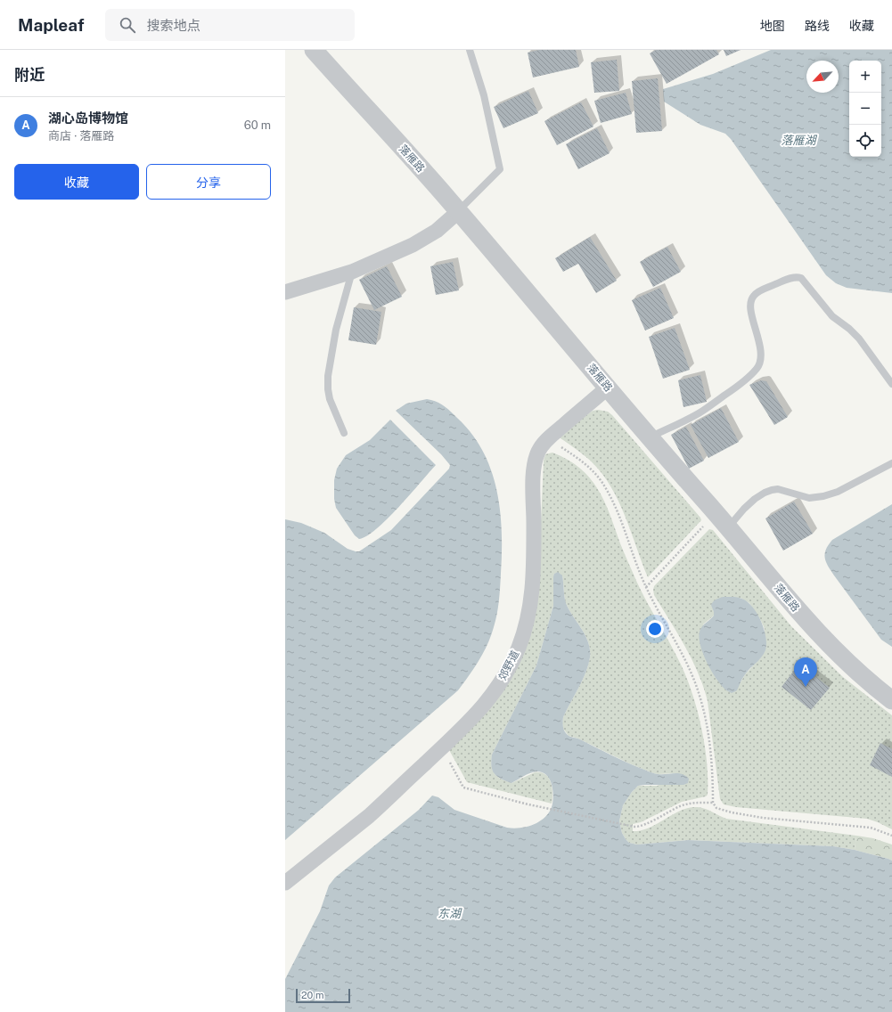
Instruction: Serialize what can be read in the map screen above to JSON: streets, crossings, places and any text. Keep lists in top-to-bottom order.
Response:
{
  "streets": {
    "street": ["落雁路", "郊野道"]
  },
  "crossings": [
    ["落雁路", "郊野道"]
  ],
  "water": ["落雁湖", "东湖"],
  "scale_bar": "20 m",
  "north": "bottom left",
  "page": {
    "header": "Mapleaf",
    "search": "搜索地点",
    "nav": ["地图", "路线", "收藏"],
    "heading": "附近",
    "map_buttons": ["+", "−"],
    "list": [
      {
        "mark": "A",
        "name": "湖心岛博物馆",
        "note": "商店 · 落雁路",
        "value": "60 m"
      }
    ],
    "buttons": ["收藏", "分享"],
    "pins": "A",
    "scale": "20 m"
  }
}
